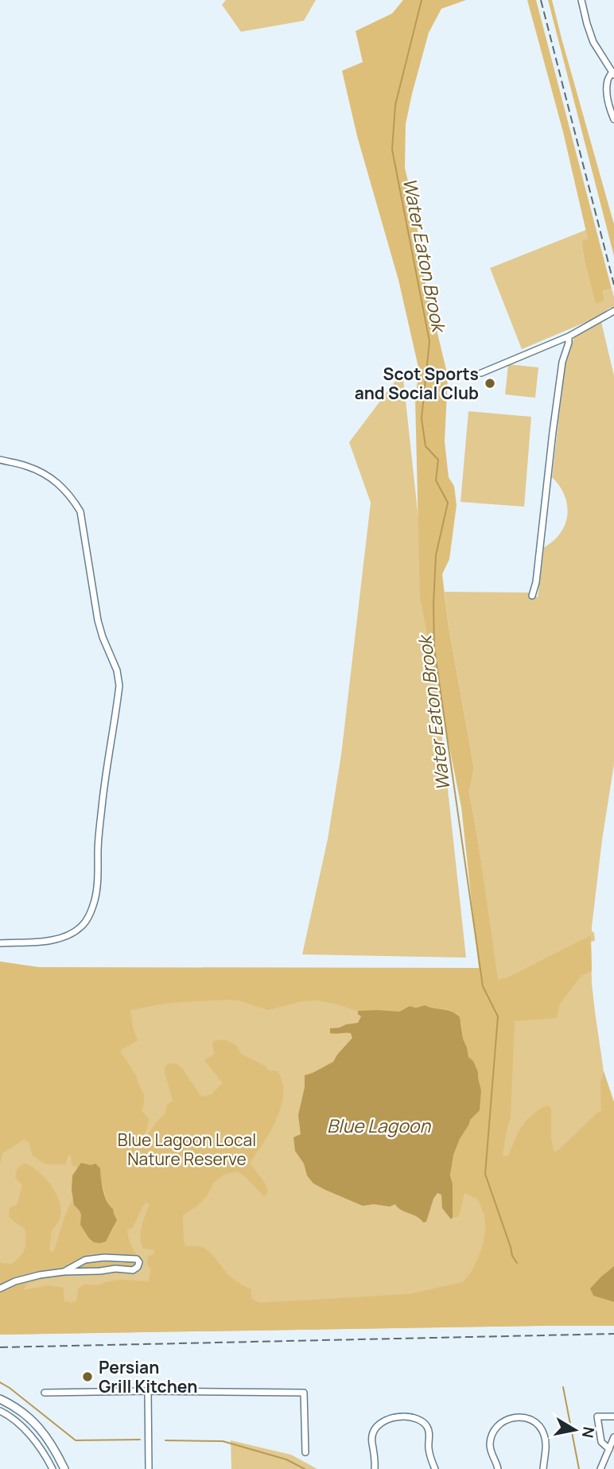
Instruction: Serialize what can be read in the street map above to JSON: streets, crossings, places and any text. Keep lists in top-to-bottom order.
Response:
{
  "water": ["Water Eaton Brook", "Blue Lagoon"],
  "parks": ["Blue Lagoon Local Nature Reserve"],
  "places": ["Scot Sports and Social Club", "Persian Grill Kitchen"],
  "north": "right"
}
